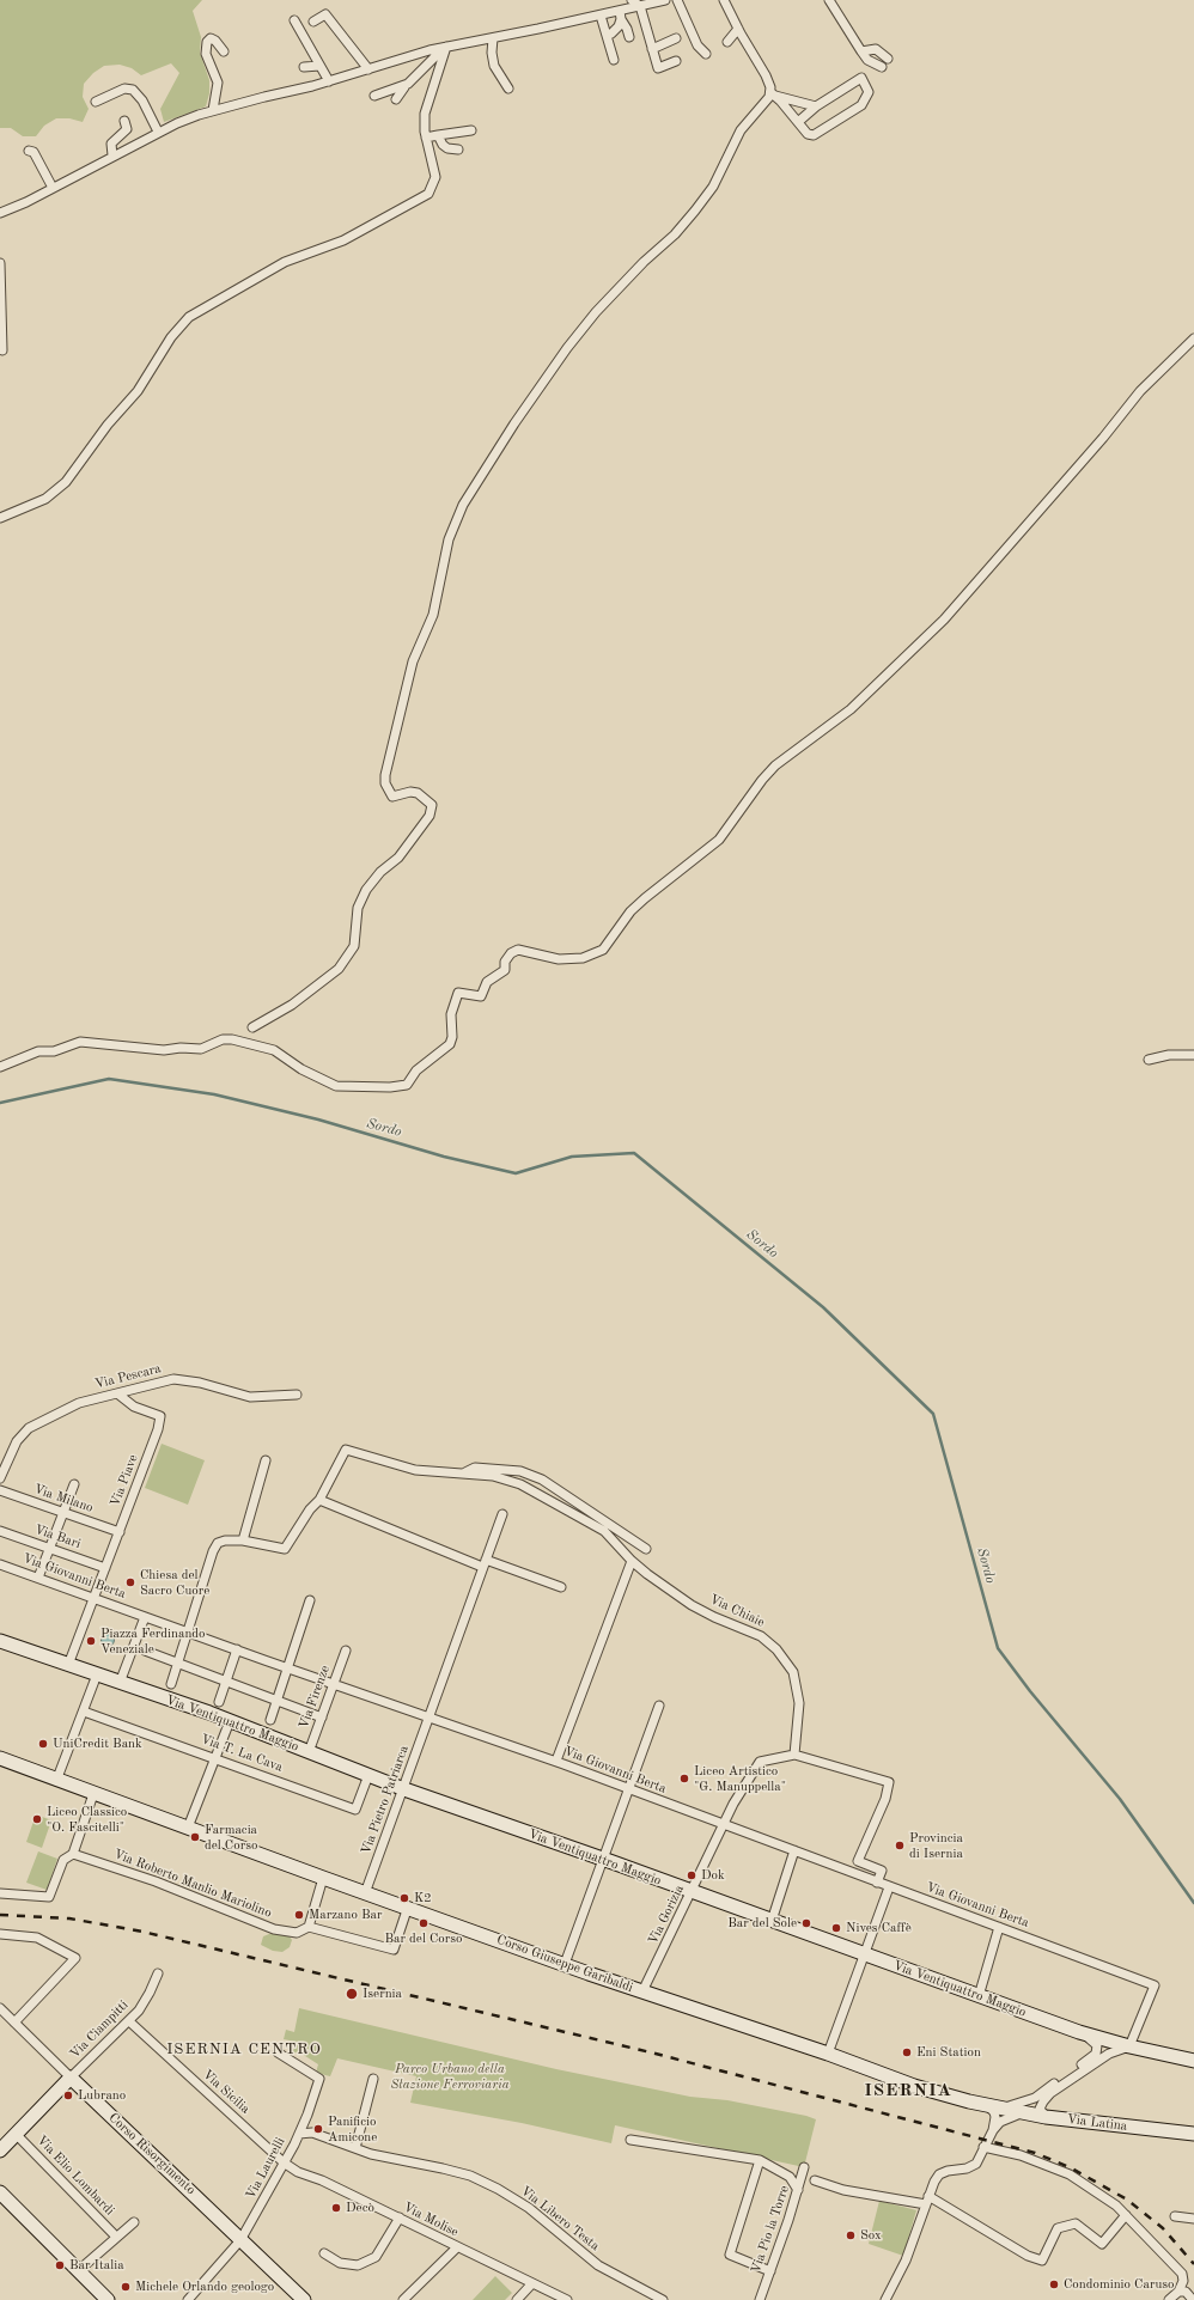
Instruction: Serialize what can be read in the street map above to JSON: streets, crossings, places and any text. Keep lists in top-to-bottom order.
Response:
{
  "streets": {
    "main road": [
      "Via Ventiquattro Maggio",
      "Corso Giuseppe Garibaldi",
      "Via Latina",
      "Corso Risorgimento"
    ],
    "street": [
      "Via Pescara",
      "Via Piave",
      "Via Milano",
      "Via Bari",
      "Via Giovanni Berta",
      "Via Chiaie",
      "Via Firenze",
      "Via T. La Cava",
      "Via Pietro Patriarca",
      "Via Roberto Manlio Mariolino",
      "Via Gorizia",
      "Via Ciampitti",
      "Via Sicilia",
      "Via Laurelli",
      "Via Elio Lombardi",
      "Via Libero Testa",
      "Via Molise",
      "Via Pio la Torre"
    ]
  },
  "crossings": [
    ["Via Pescara", "Via Piave"],
    ["Via Piave", "Via Milano"],
    ["Via Piave", "Via Bari"],
    ["Via Piave", "Via Giovanni Berta"],
    ["Via Piave", "Via Ventiquattro Maggio"],
    ["Via Giovanni Berta", "Via Firenze"],
    ["Via Giovanni Berta", "Via Ventiquattro Maggio"],
    ["Via Giovanni Berta", "Via Pietro Patriarca"],
    ["Via Giovanni Berta", "Via Gorizia"],
    ["Via Chiaie", "Via Gorizia"],
    ["Via Firenze", "Via Ventiquattro Maggio"],
    ["Via Ventiquattro Maggio", "Via T. La Cava"],
    ["Via Ventiquattro Maggio", "Via Pietro Patriarca"],
    ["Via Ventiquattro Maggio", "Via Gorizia"],
    ["Via Ventiquattro Maggio", "Corso Giuseppe Garibaldi"],
    ["Via Pietro Patriarca", "Corso Giuseppe Garibaldi"],
    ["Via Gorizia", "Corso Giuseppe Garibaldi"],
    ["Corso Giuseppe Garibaldi", "Via Latina"],
    ["Via Ciampitti", "Via Sicilia"],
    ["Via Ciampitti", "Corso Risorgimento"],
    ["Via Sicilia", "Via Laurelli"],
    ["Via Sicilia", "Via Molise"],
    ["Corso Risorgimento", "Via Laurelli"],
    ["Via Laurelli", "Via Libero Testa"],
    ["Via Laurelli", "Via Molise"]
  ],
  "districts": ["ISERNIA CENTRO", "ISERNIA"],
  "water": ["Sordo"],
  "parks": ["Parco Urbano della Stazione Ferroviaria"],
  "places": [
    "Chiesa del Sacro Cuore",
    "Piazza Ferdinando Veneziale",
    "UniCredit Bank",
    "Liceo Artistico \"G. Manuppella\"",
    "Liceo Classico \"O. Fascitelli\"",
    "Farmacia del Corso",
    "Provincia di Isernia",
    "Dok",
    "K2",
    "Marzano Bar",
    "Bar del Corso",
    "Bar del Sole",
    "Nives Caffè",
    "Isernia",
    "Eni Station",
    "Lubrano",
    "Panificio Amicone",
    "Decò",
    "Sox",
    "Bar Italia",
    "Condominio Caruso",
    "Michele Orlando geologo"
  ]
}
